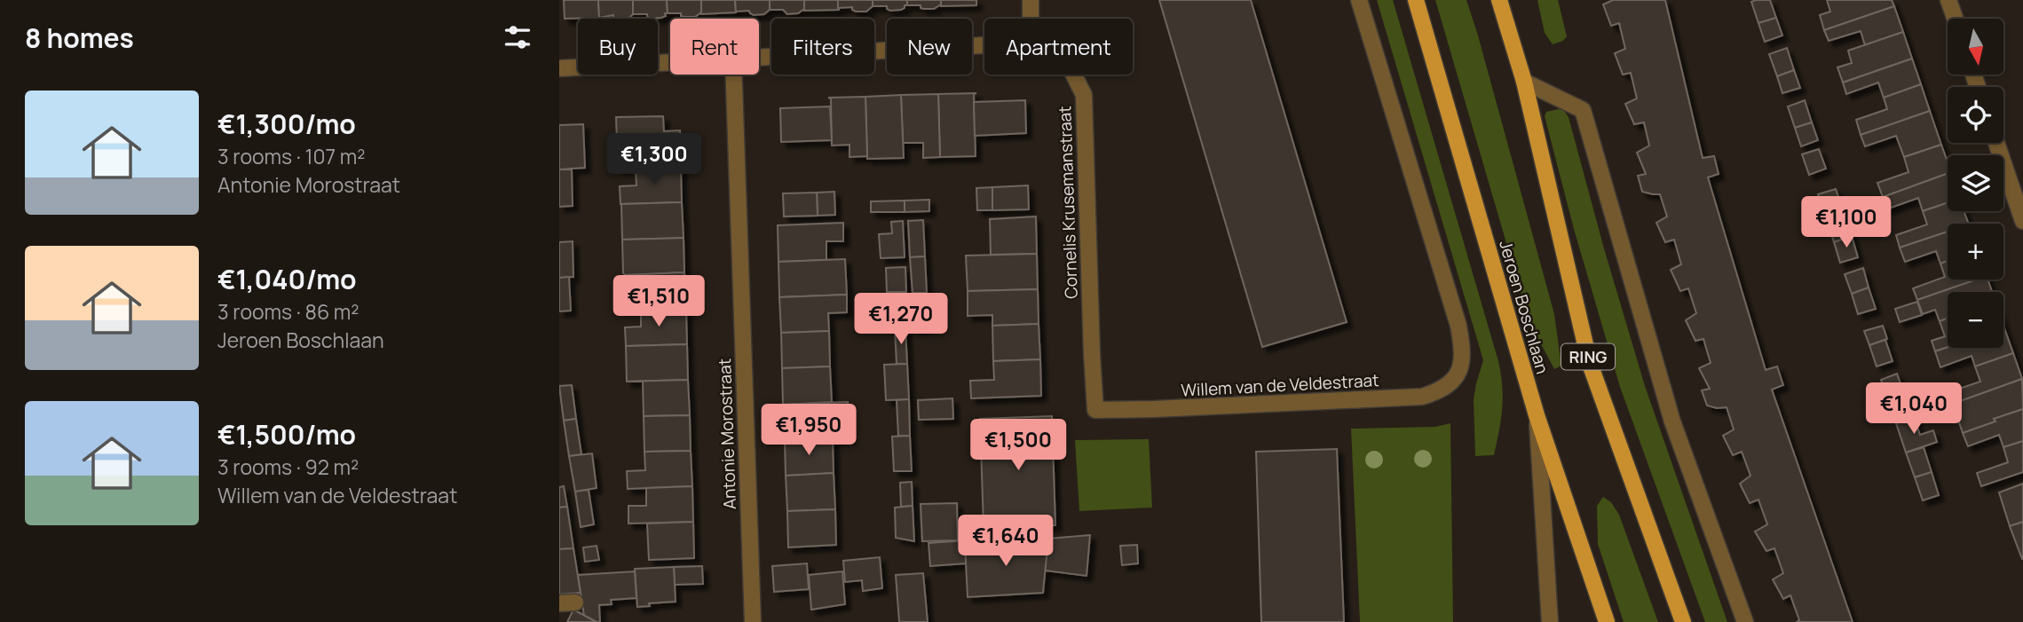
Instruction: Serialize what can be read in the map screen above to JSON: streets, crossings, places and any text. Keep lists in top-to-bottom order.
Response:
{
  "streets": {
    "main road": ["Jeroen Boschlaan", "RING"],
    "street": ["Cornelis Krusemanstraat", "Willem van de Veldestraat", "Antonie Morostraat"]
  },
  "crossings": [
    ["Cornelis Krusemanstraat", "Willem van de Veldestraat"]
  ],
  "north": "bottom",
  "page": {
    "heading": "8 homes",
    "map_buttons": ["+", "−"],
    "chip": [
      "Buy",
      "Rent",
      "Filters",
      "New",
      "Apartment"
    ],
    "list": [
      {
        "name": "€1,300/mo",
        "note": "3 rooms · 107 m² · Antonie Morostraat"
      },
      {
        "name": "€1,040/mo",
        "note": "3 rooms · 86 m² · Jeroen Boschlaan"
      },
      {
        "name": "€1,500/mo",
        "note": "3 rooms · 92 m² · Willem van de Veldestraat"
      }
    ],
    "price": [
      "€1,300",
      "€1,100",
      "€1,510",
      "€1,270",
      "€1,040",
      "€1,950",
      "€1,500",
      "€1,640"
    ]
  }
}
